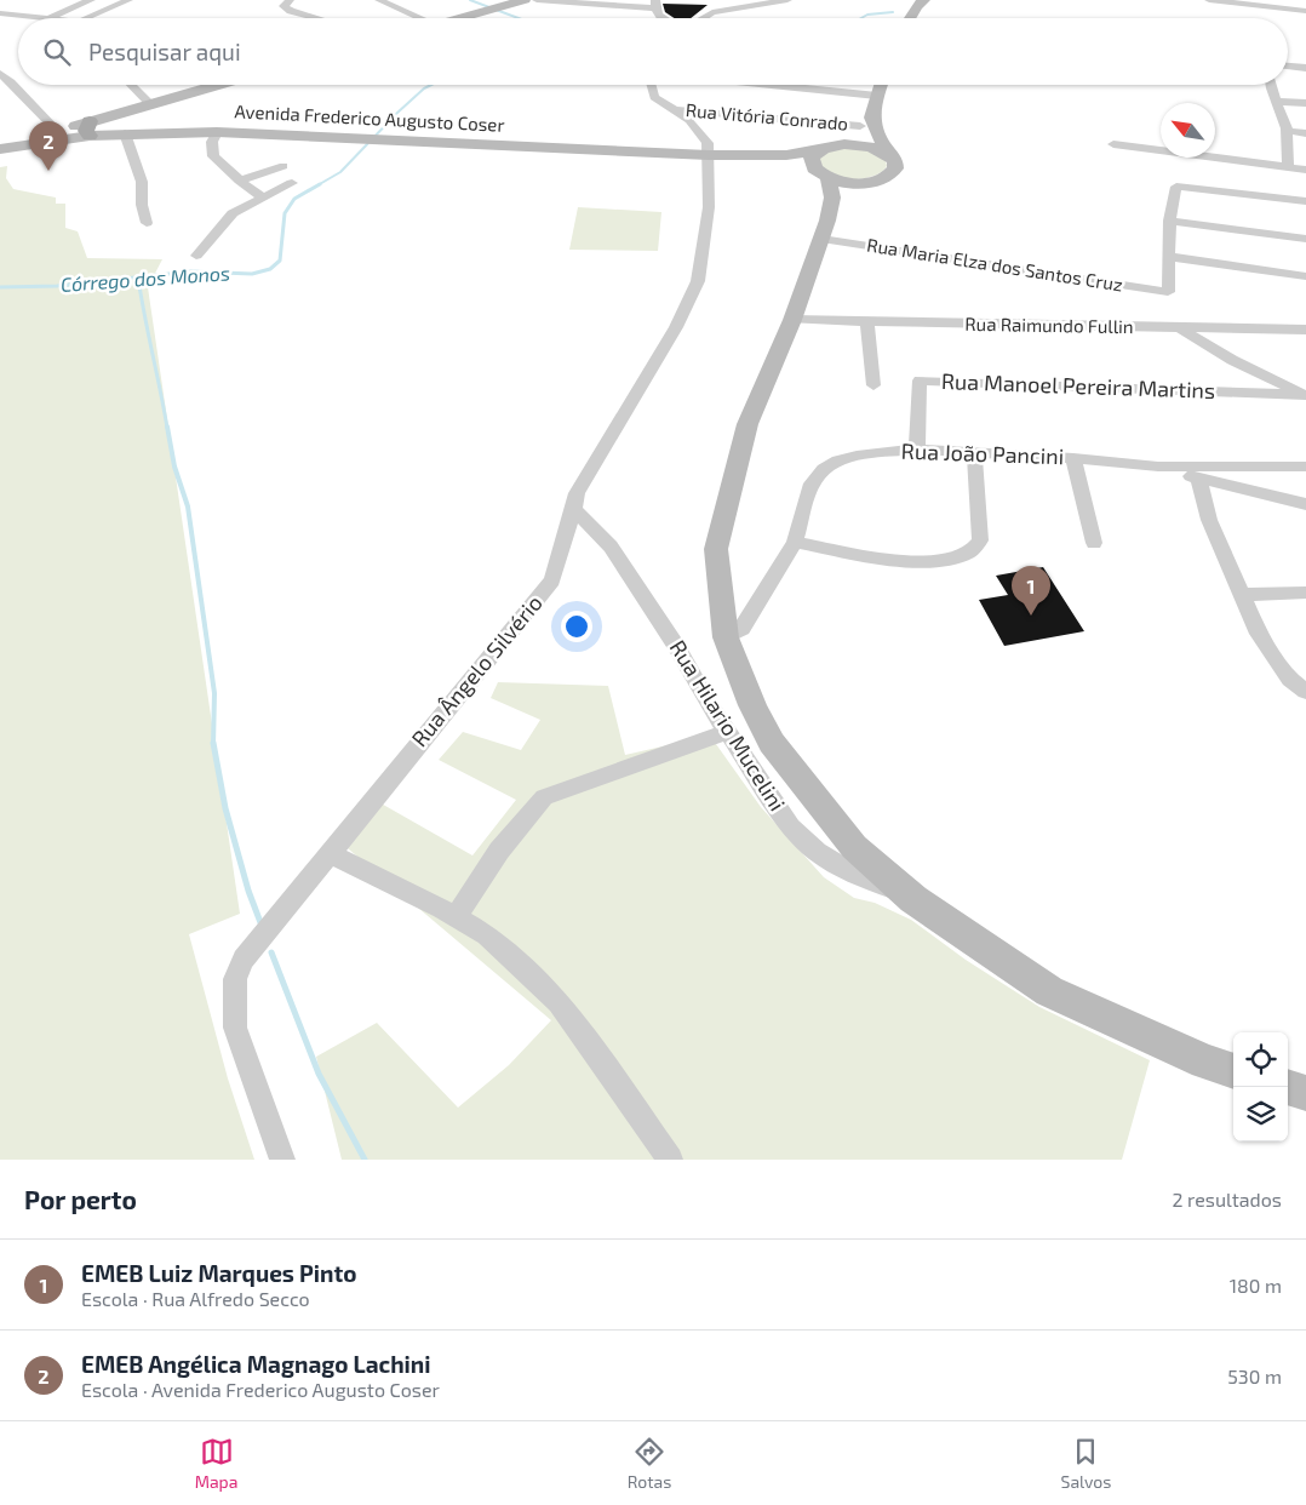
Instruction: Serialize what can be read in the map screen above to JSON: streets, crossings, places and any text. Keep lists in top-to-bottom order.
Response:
{
  "streets": {
    "main road": ["Avenida Frederico Augusto Coser"],
    "street": [
      "Rua Vitória Conrado",
      "Rua Maria Elza dos Santos Cruz",
      "Rua Raimundo Fullin",
      "Rua Manoel Pereira Martins",
      "Rua João Pancini",
      "Rua Ângelo Silvério",
      "Rua Hilario Mucelini"
    ]
  },
  "crossings": [
    ["Avenida Frederico Augusto Coser", "Rua Ângelo Silvério"],
    ["Rua Manoel Pereira Martins", "Rua João Pancini"],
    ["Rua Ângelo Silvério", "Rua Hilario Mucelini"]
  ],
  "water": ["Córrego dos Monos"],
  "north": "top left",
  "page": {
    "search": "Pesquisar aqui",
    "pins": ["2", "1"],
    "heading": ["Por perto", "2 resultados"],
    "list": [
      {
        "mark": "1",
        "name": "EMEB Luiz Marques Pinto",
        "note": "Escola · Rua Alfredo Secco",
        "value": "180 m"
      },
      {
        "mark": "2",
        "name": "EMEB Angélica Magnago Lachini",
        "note": "Escola · Avenida Frederico Augusto Coser",
        "value": "530 m"
      }
    ],
    "nav": ["Mapa", "Rotas", "Salvos"]
  }
}
